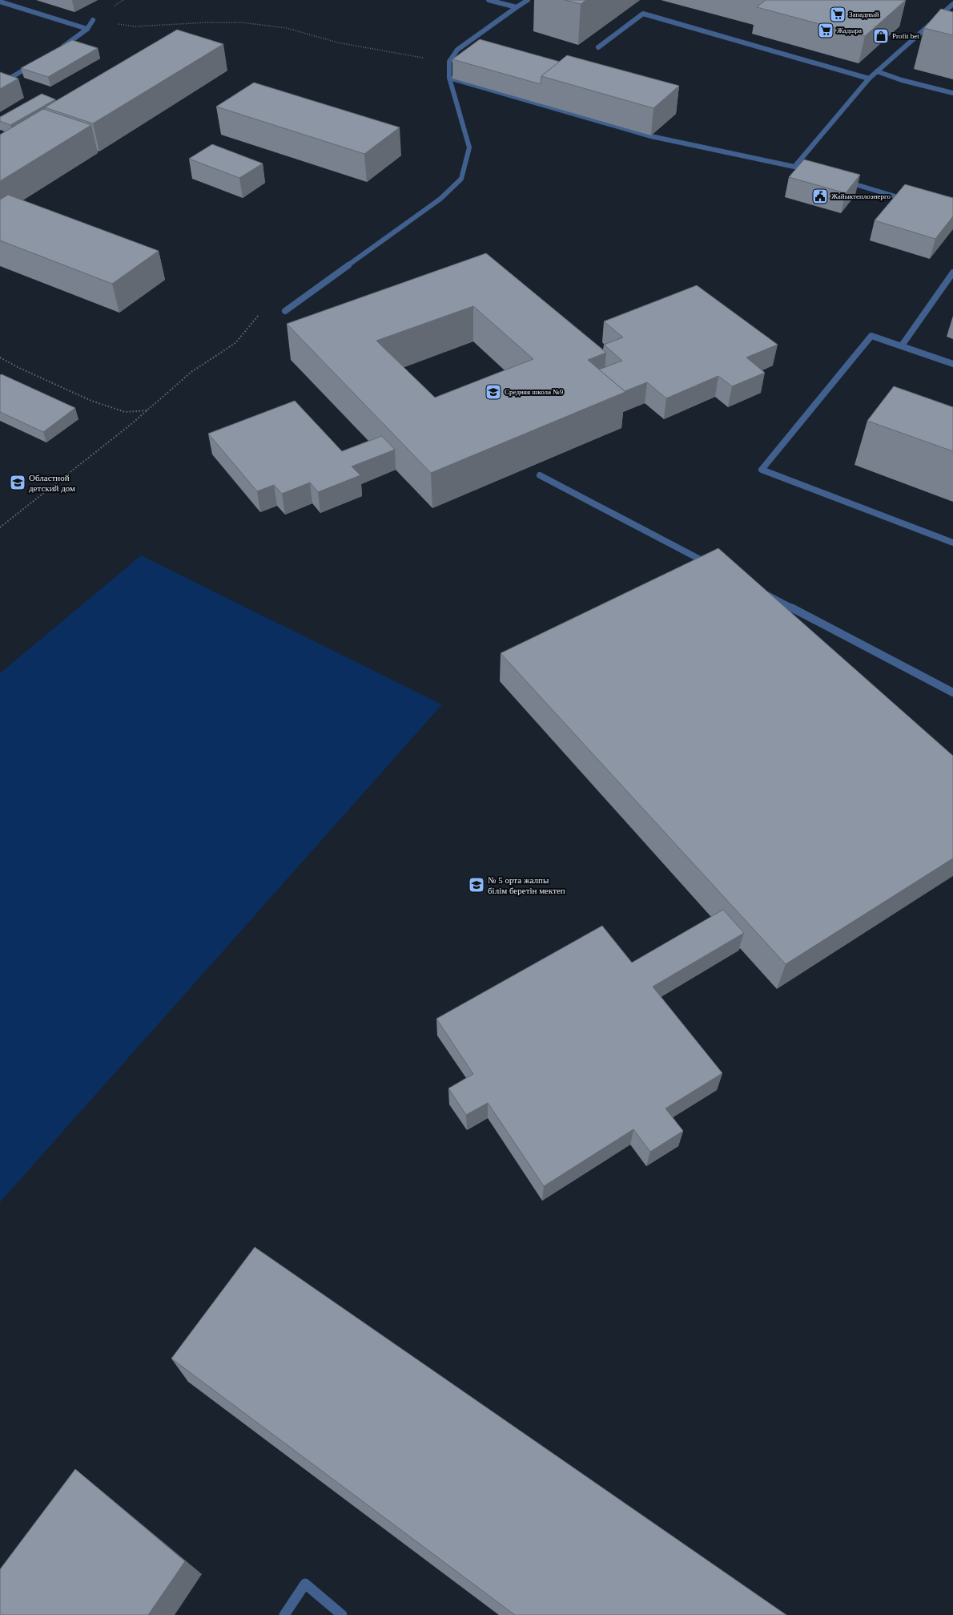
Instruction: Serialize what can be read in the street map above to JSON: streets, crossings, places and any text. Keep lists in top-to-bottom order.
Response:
{
  "places": {
    "supermarket": ["Западный", "Жадыра"],
    "shop": ["Profit bet"],
    "public building": ["Жайыктеплоэнерго"],
    "school or university": ["Средняя школа №9", "Областной детский дом", "№ 5 орта жалпы білім беретін мектеп"]
  }
}
